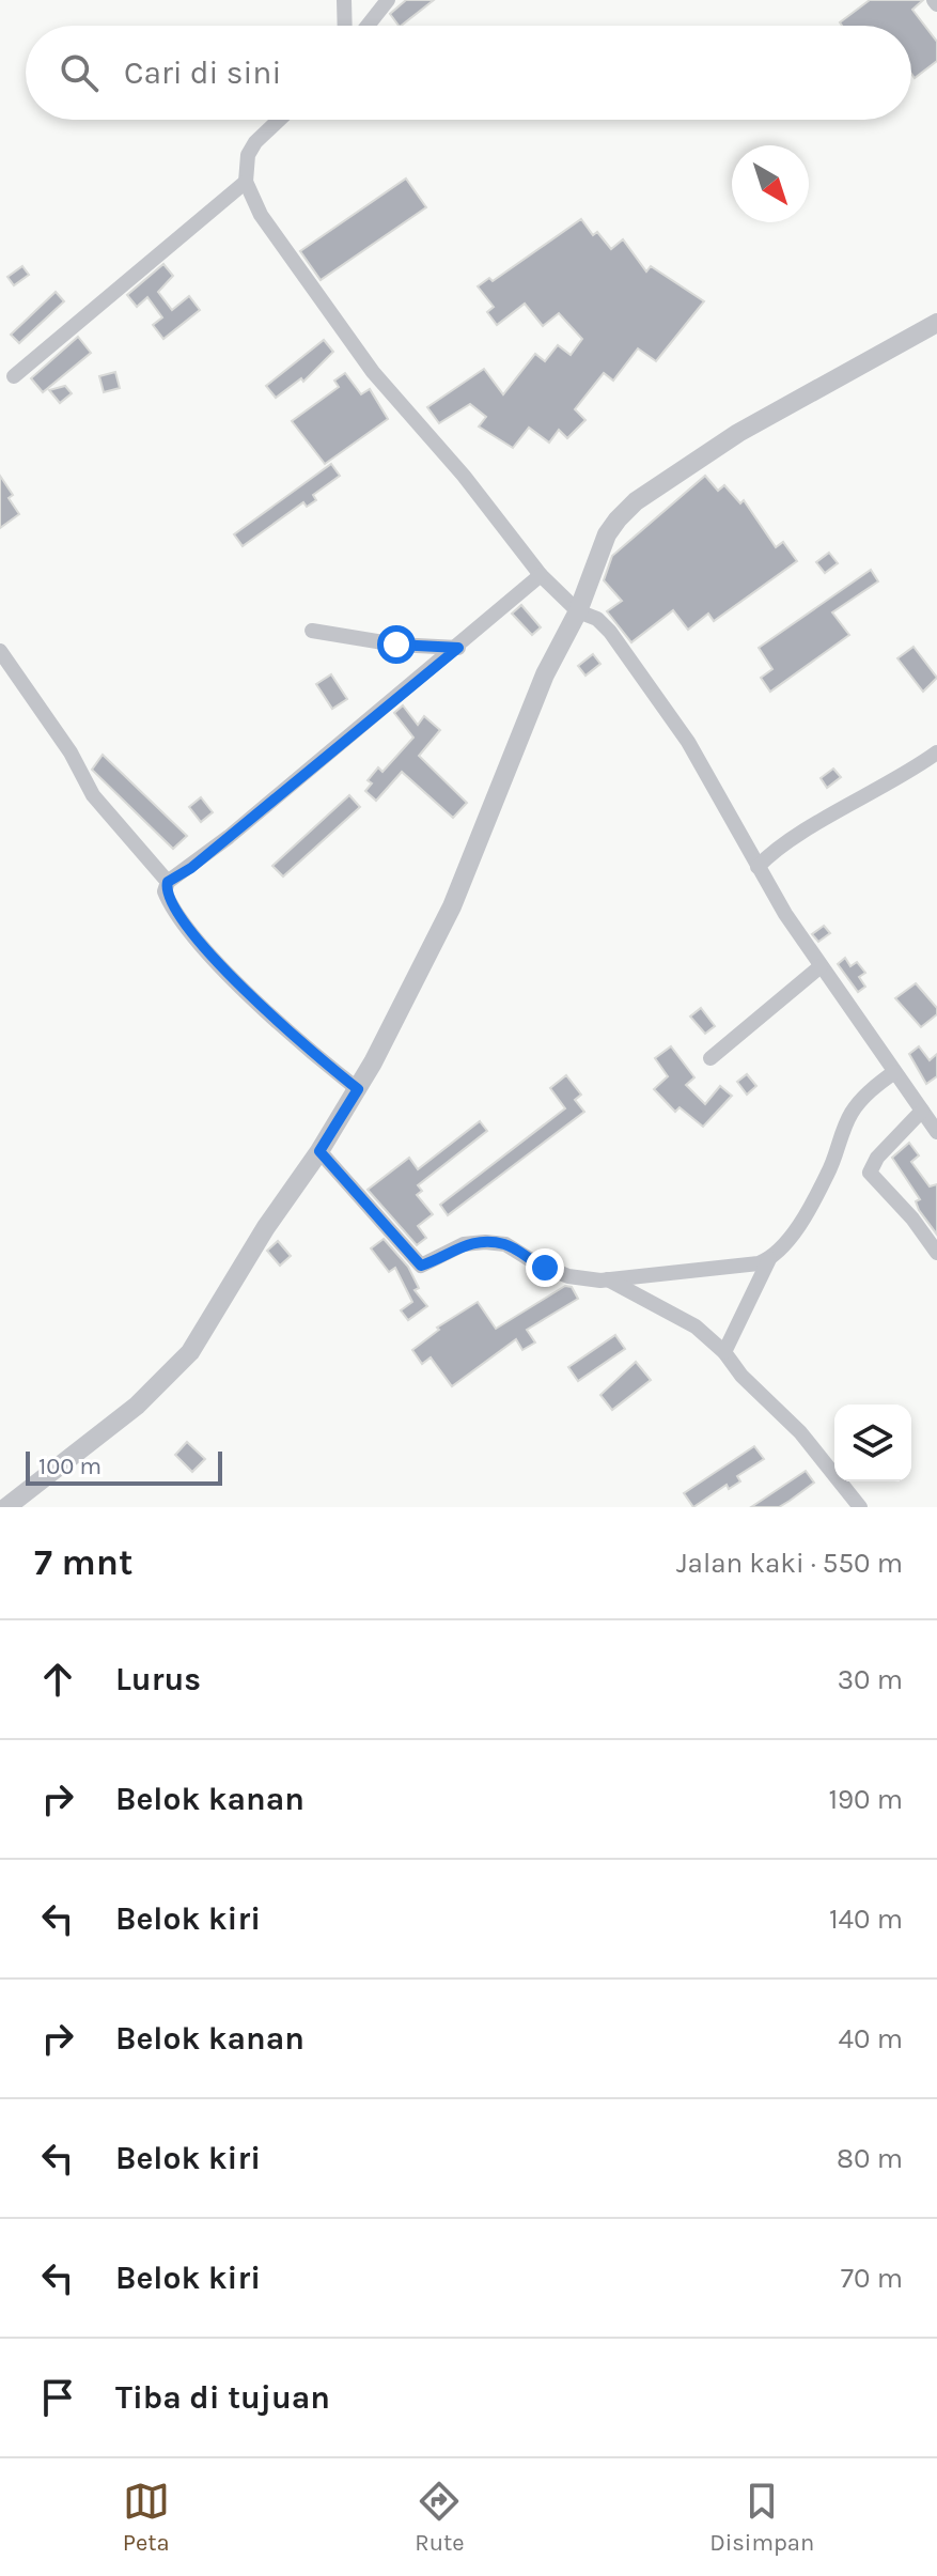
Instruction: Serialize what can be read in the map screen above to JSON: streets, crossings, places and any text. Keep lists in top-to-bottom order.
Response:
{
  "scale_bar": "100 m",
  "north": "bottom right",
  "page": {
    "search": "Cari di sini",
    "scale": "100 m",
    "heading": ["7 mnt", "Jalan kaki · 550 m"],
    "list": [
      ["Lurus", "30 m"],
      ["Belok kanan", "190 m"],
      ["Belok kiri", "140 m"],
      ["Belok kanan", "40 m"],
      ["Belok kiri", "80 m"],
      ["Belok kiri", "70 m"],
      "Tiba di tujuan"
    ],
    "nav": ["Peta", "Rute", "Disimpan"]
  }
}
